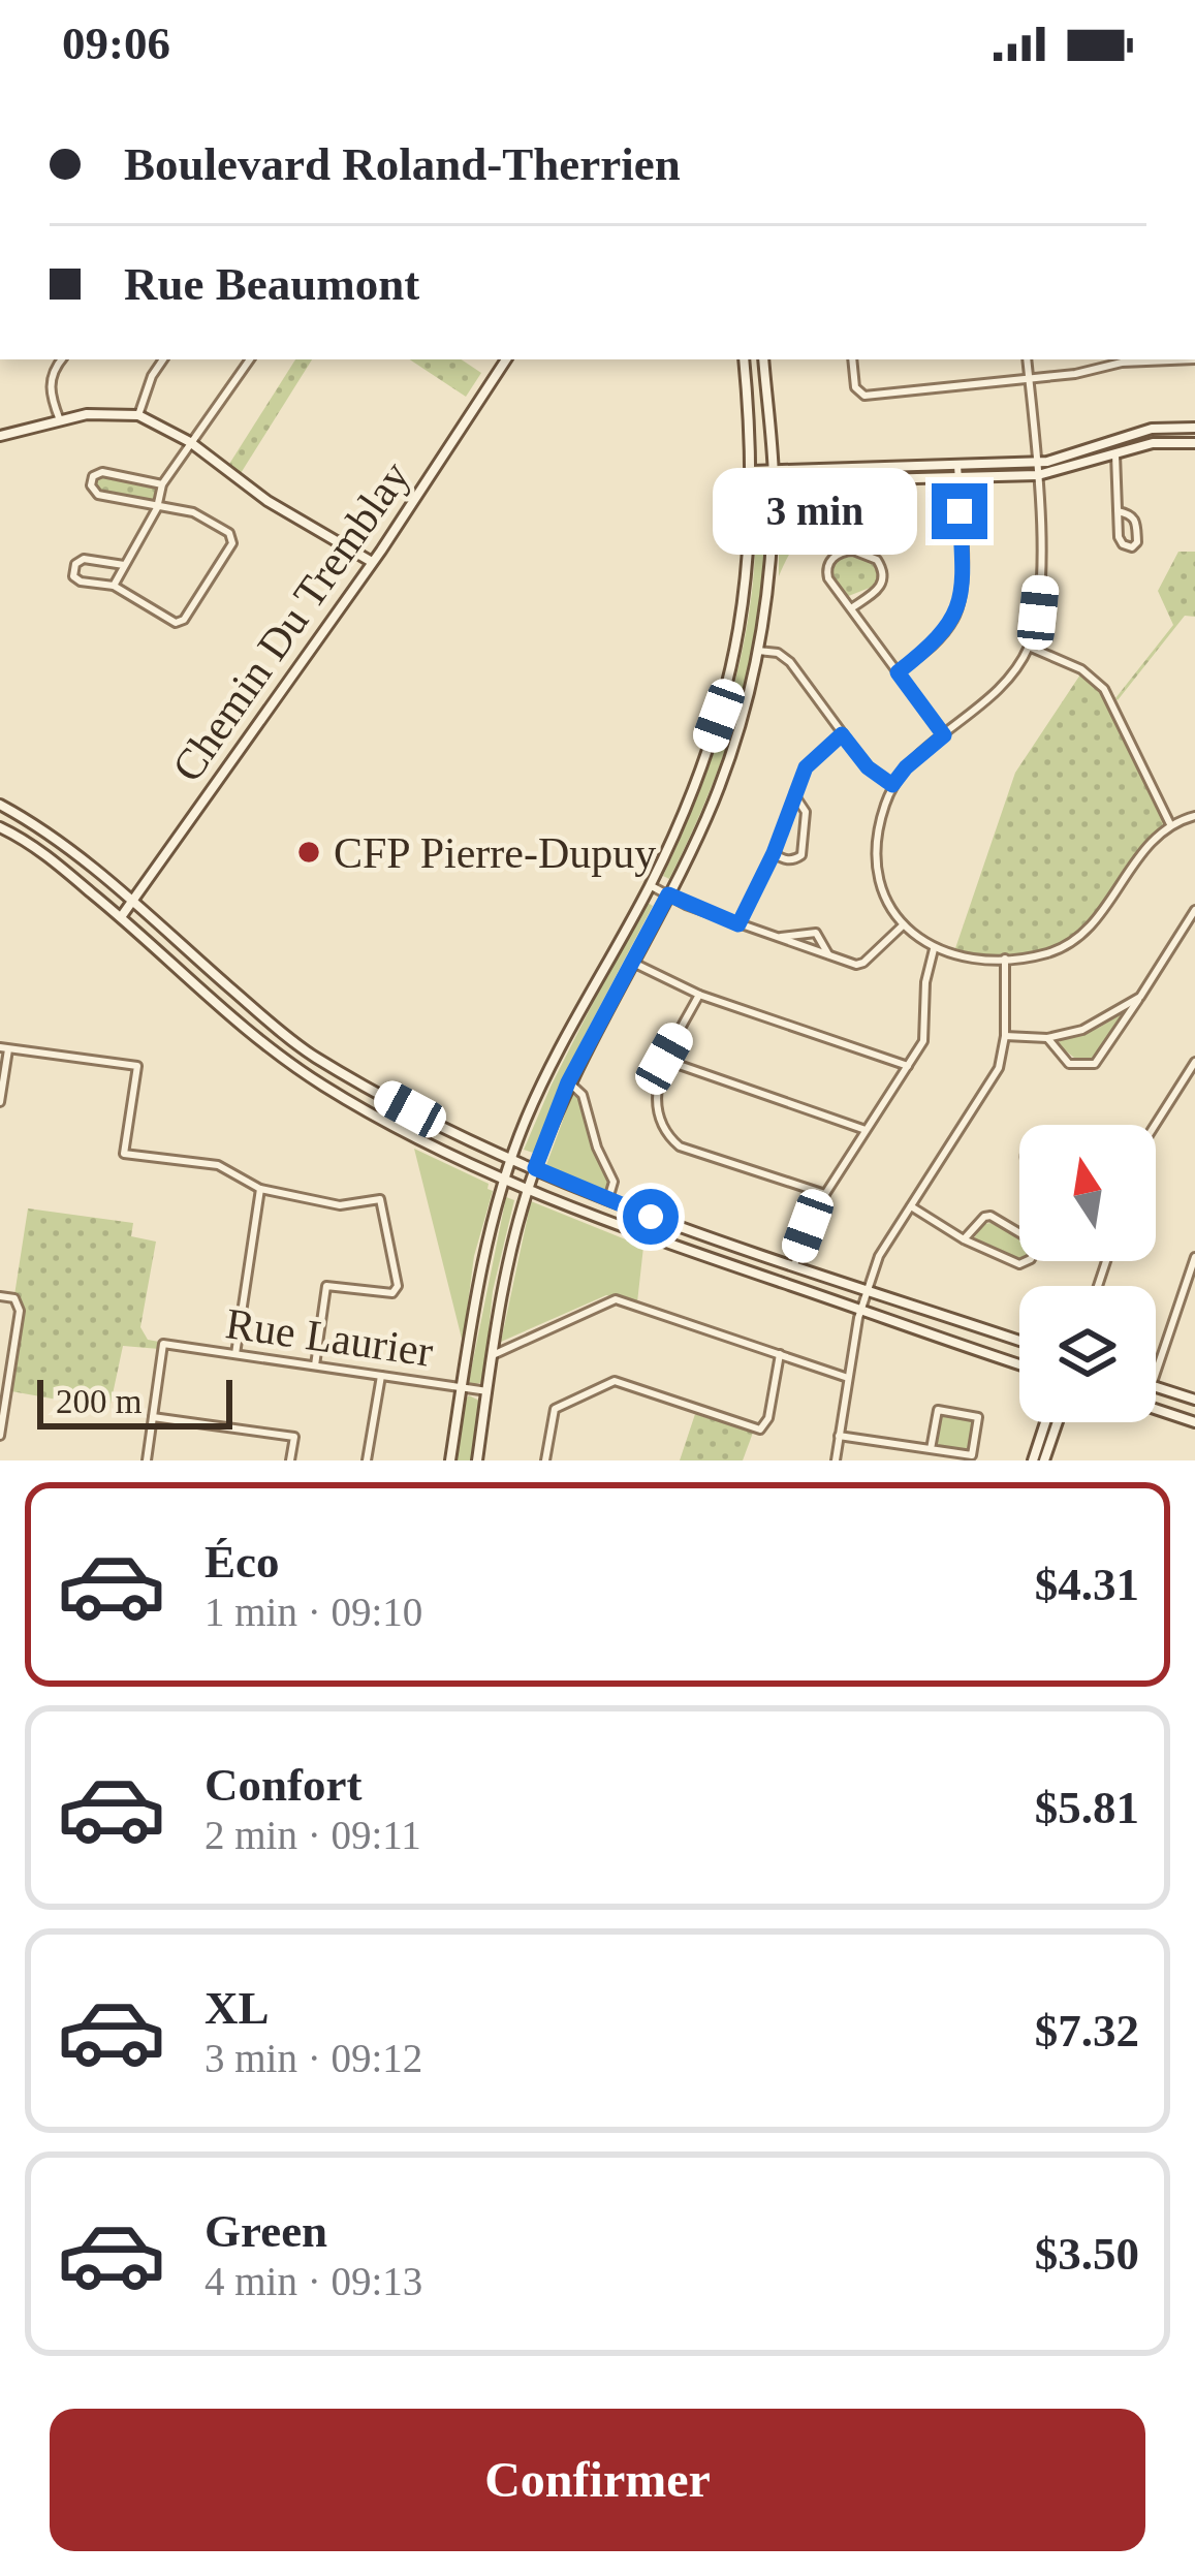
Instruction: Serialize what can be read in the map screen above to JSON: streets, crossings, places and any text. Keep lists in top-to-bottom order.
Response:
{
  "streets": {
    "main road": ["Chemin Du Tremblay"],
    "street": ["Rue Laurier"]
  },
  "places": ["CFP Pierre-Dupuy"],
  "scale_bar": "200 m",
  "north": "top",
  "page": {
    "status": "09:06",
    "banner": ["Boulevard Roland-Therrien", "Rue Beaumont"],
    "bubble": "3 min",
    "scale": "200 m",
    "list": [
      {
        "name": "Éco",
        "note": "1 min · 09:10",
        "value": "$4.31"
      },
      {
        "name": "Confort",
        "note": "2 min · 09:11",
        "value": "$5.81"
      },
      {
        "name": "XL",
        "note": "3 min · 09:12",
        "value": "$7.32"
      },
      {
        "name": "Green",
        "note": "4 min · 09:13",
        "value": "$3.50"
      }
    ],
    "buttons": "Confirmer"
  }
}
